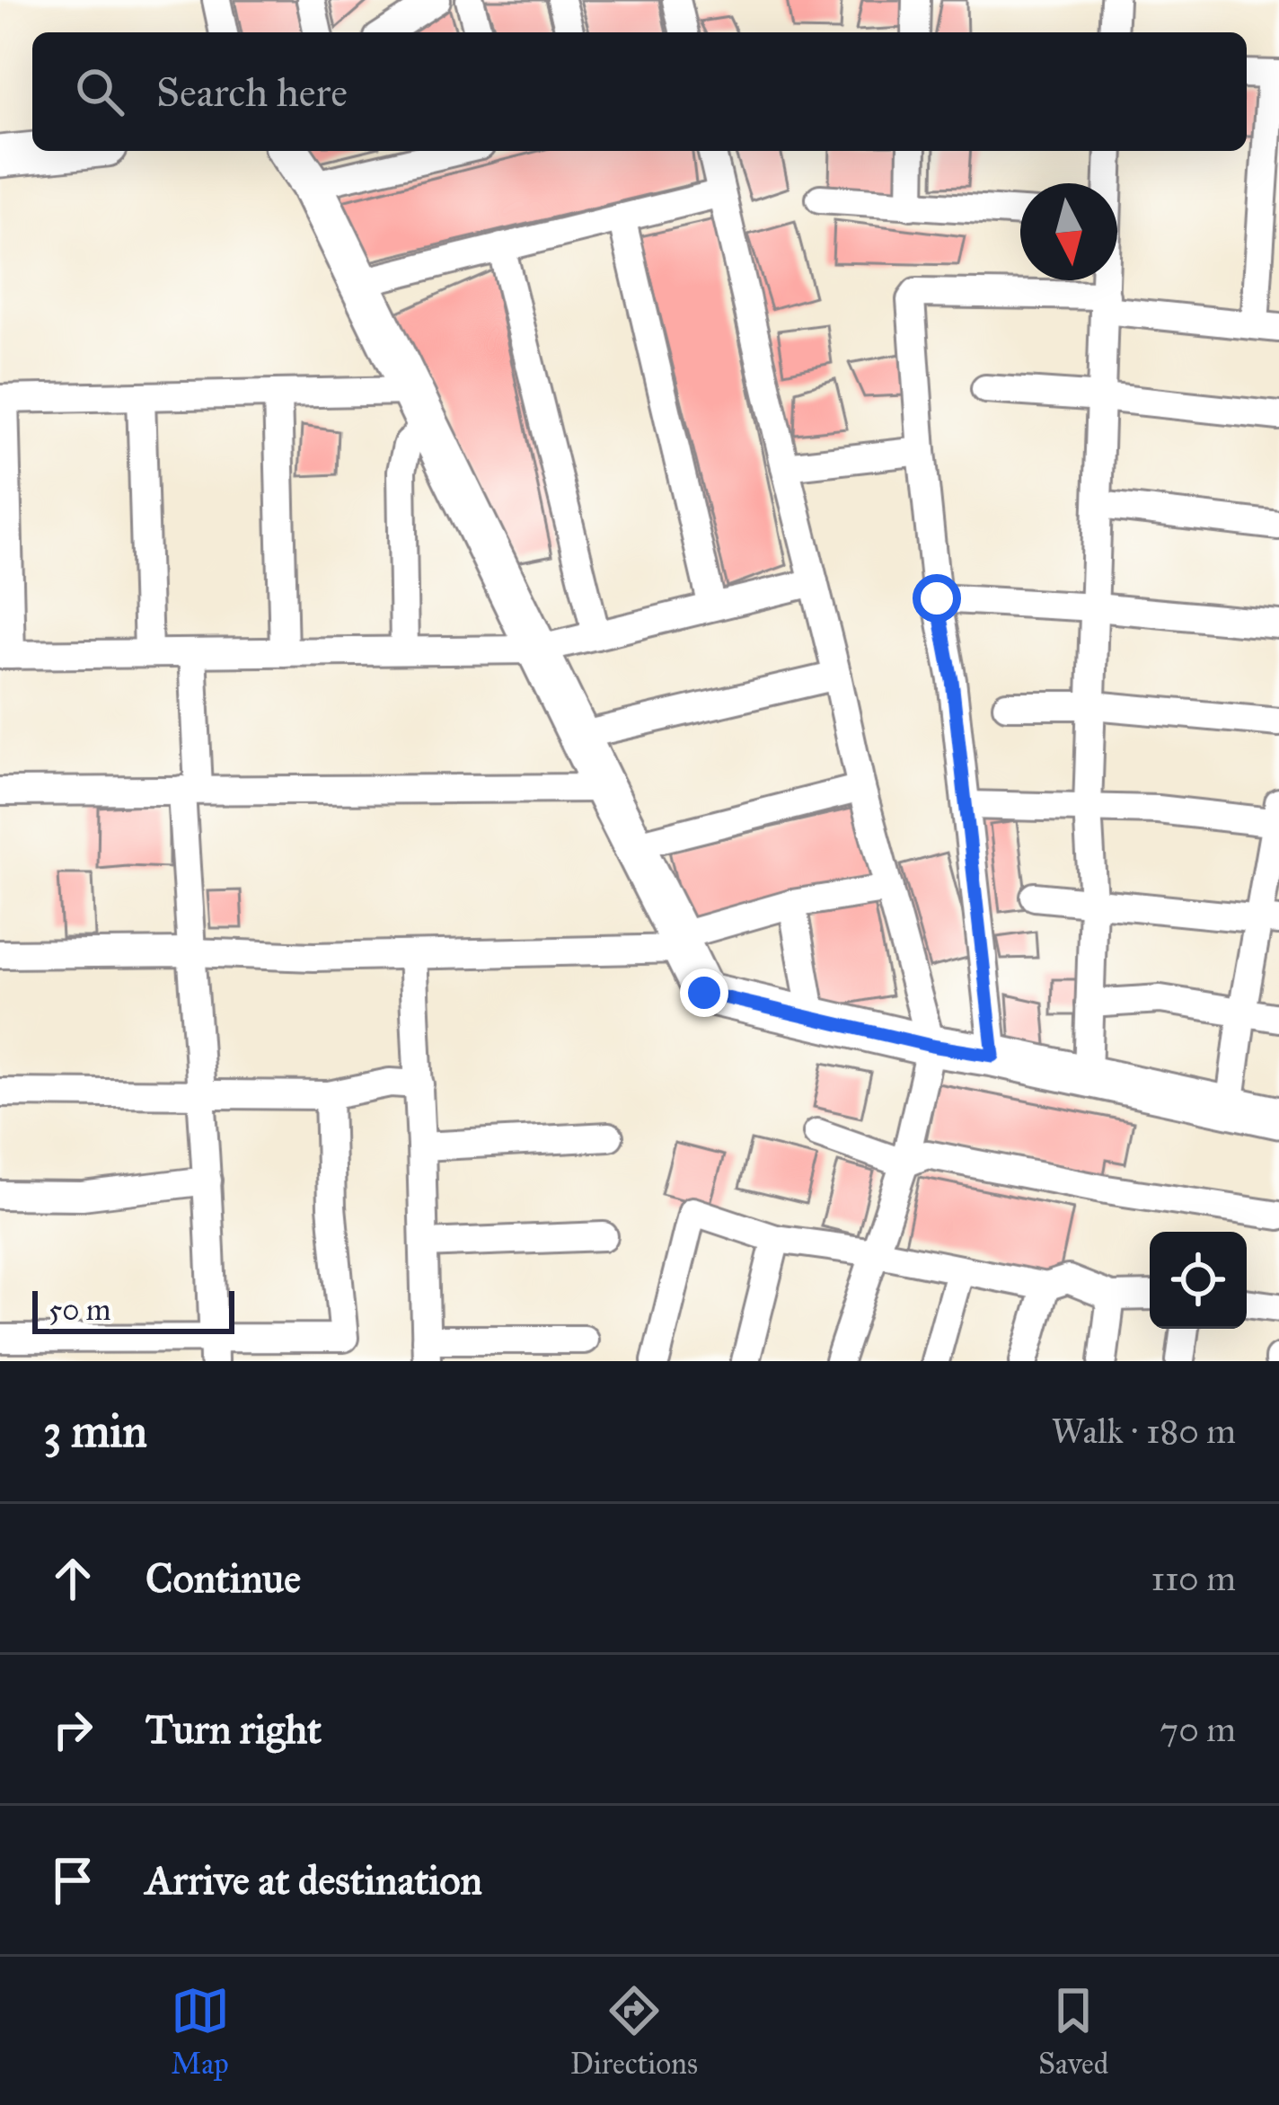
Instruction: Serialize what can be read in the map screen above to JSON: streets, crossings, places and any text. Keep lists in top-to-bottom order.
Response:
{
  "scale_bar": "50 m",
  "north": "bottom",
  "page": {
    "search": "Search here",
    "scale": "50 m",
    "heading": ["3 min", "Walk · 180 m"],
    "list": [
      ["Continue", "110 m"],
      ["Turn right", "70 m"],
      "Arrive at destination"
    ],
    "nav": ["Map", "Directions", "Saved"]
  }
}
